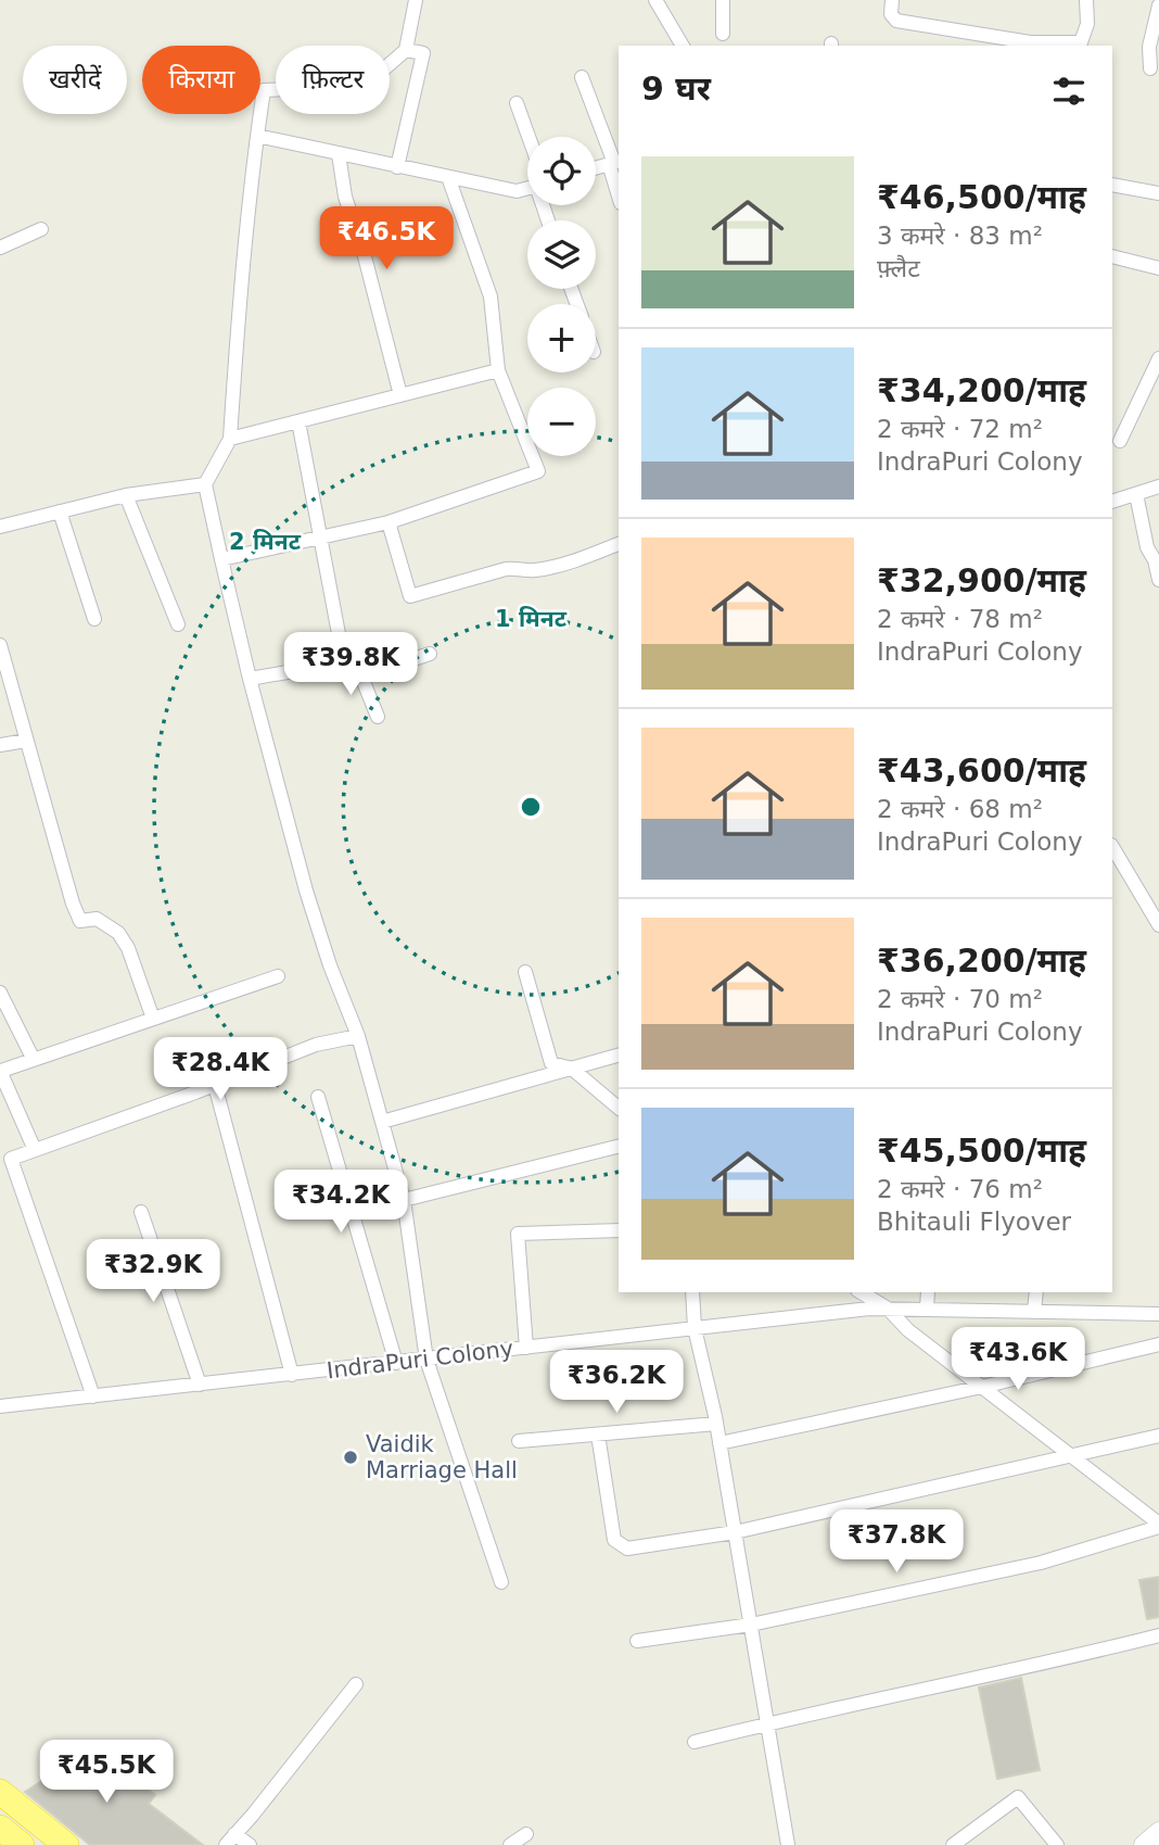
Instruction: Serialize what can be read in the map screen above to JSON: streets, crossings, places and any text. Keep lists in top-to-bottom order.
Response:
{
  "streets": {
    "street": ["IndraPuri Colony"]
  },
  "places": ["Vaidik Marriage Hall"],
  "page": {
    "chip": ["खरीदें", "किराया", "फ़िल्टर"],
    "heading": "9 घर",
    "map_buttons": ["+", "−"],
    "list": [
      {
        "name": "₹46,500/माह",
        "note": "3 कमरे · 83 m² · फ़्लैट"
      },
      {
        "name": "₹34,200/माह",
        "note": "2 कमरे · 72 m² · IndraPuri Colony"
      },
      {
        "name": "₹32,900/माह",
        "note": "2 कमरे · 78 m² · IndraPuri Colony"
      },
      {
        "name": "₹43,600/माह",
        "note": "2 कमरे · 68 m² · IndraPuri Colony"
      },
      {
        "name": "₹36,200/माह",
        "note": "2 कमरे · 70 m² · IndraPuri Colony"
      },
      {
        "name": "₹45,500/माह",
        "note": "2 कमरे · 76 m² · Bhitauli Flyover"
      }
    ],
    "price": [
      "₹46.5K",
      "₹39.8K",
      "₹28.4K",
      "₹34.2K",
      "₹32.9K",
      "₹43.6K",
      "₹36.2K",
      "₹37.8K",
      "₹45.5K"
    ]
  },
  "rings": ["2 मिनट", "1 मिनट"]
}
